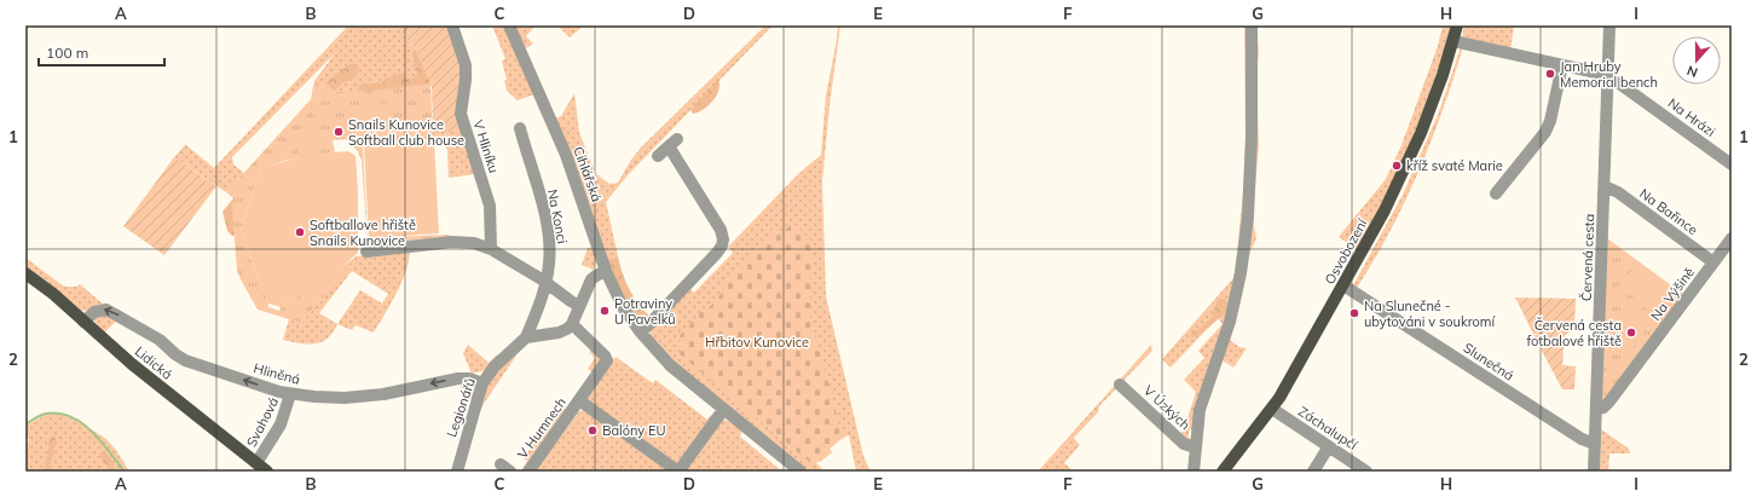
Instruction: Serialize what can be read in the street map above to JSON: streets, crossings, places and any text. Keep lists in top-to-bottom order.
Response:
{
  "streets": {
    "main road": ["Osvobození", "Lidická"],
    "street": [
      "Na Hrázi",
      "V Hliníku",
      "Cihlářská",
      "Na Bařince",
      "Na Konci",
      "Červená cesta",
      "Na Výšině",
      "Slunečná",
      "Hliněná",
      "Legionářů",
      "V Úzkých",
      "Svahová",
      "V Humnech",
      "Záchalupčí"
    ]
  },
  "crossings": [
    ["Na Hrázi", "Červená cesta"],
    ["Cihlářská", "V Humnech"],
    ["Na Bařince", "Červená cesta"],
    ["Na Bařince", "Na Výšině"],
    ["Na Konci", "Legionářů"],
    ["Osvobození", "Slunečná"],
    ["Osvobození", "Záchalupčí"],
    ["Červená cesta", "Na Výšině"],
    ["Červená cesta", "Slunečná"],
    ["Lidická", "Hliněná"],
    ["Lidická", "Svahová"],
    ["Hliněná", "Legionářů"],
    ["Hliněná", "Svahová"]
  ],
  "one_way": ["Hliněná"],
  "parks": ["Hřbitov Kunovice"],
  "places": [
    "Jan Hruby Memorial bench",
    "Snails Kunovice Softball club house",
    "kříž svaté Marie",
    "Softballove hřiště Snails Kunovice",
    "Potraviny U Pavelků",
    "Na Slunečné - ubytováni v soukromí",
    "Červená cesta fotbalové hřiště",
    "Balóny EU"
  ],
  "scale_bar": "100 m",
  "north": "bottom",
  "grid": {
    "columns": [
      "A",
      "B",
      "C",
      "D",
      "E",
      "F",
      "G",
      "H",
      "I"
    ],
    "rows": ["1", "2"]
  }
}
